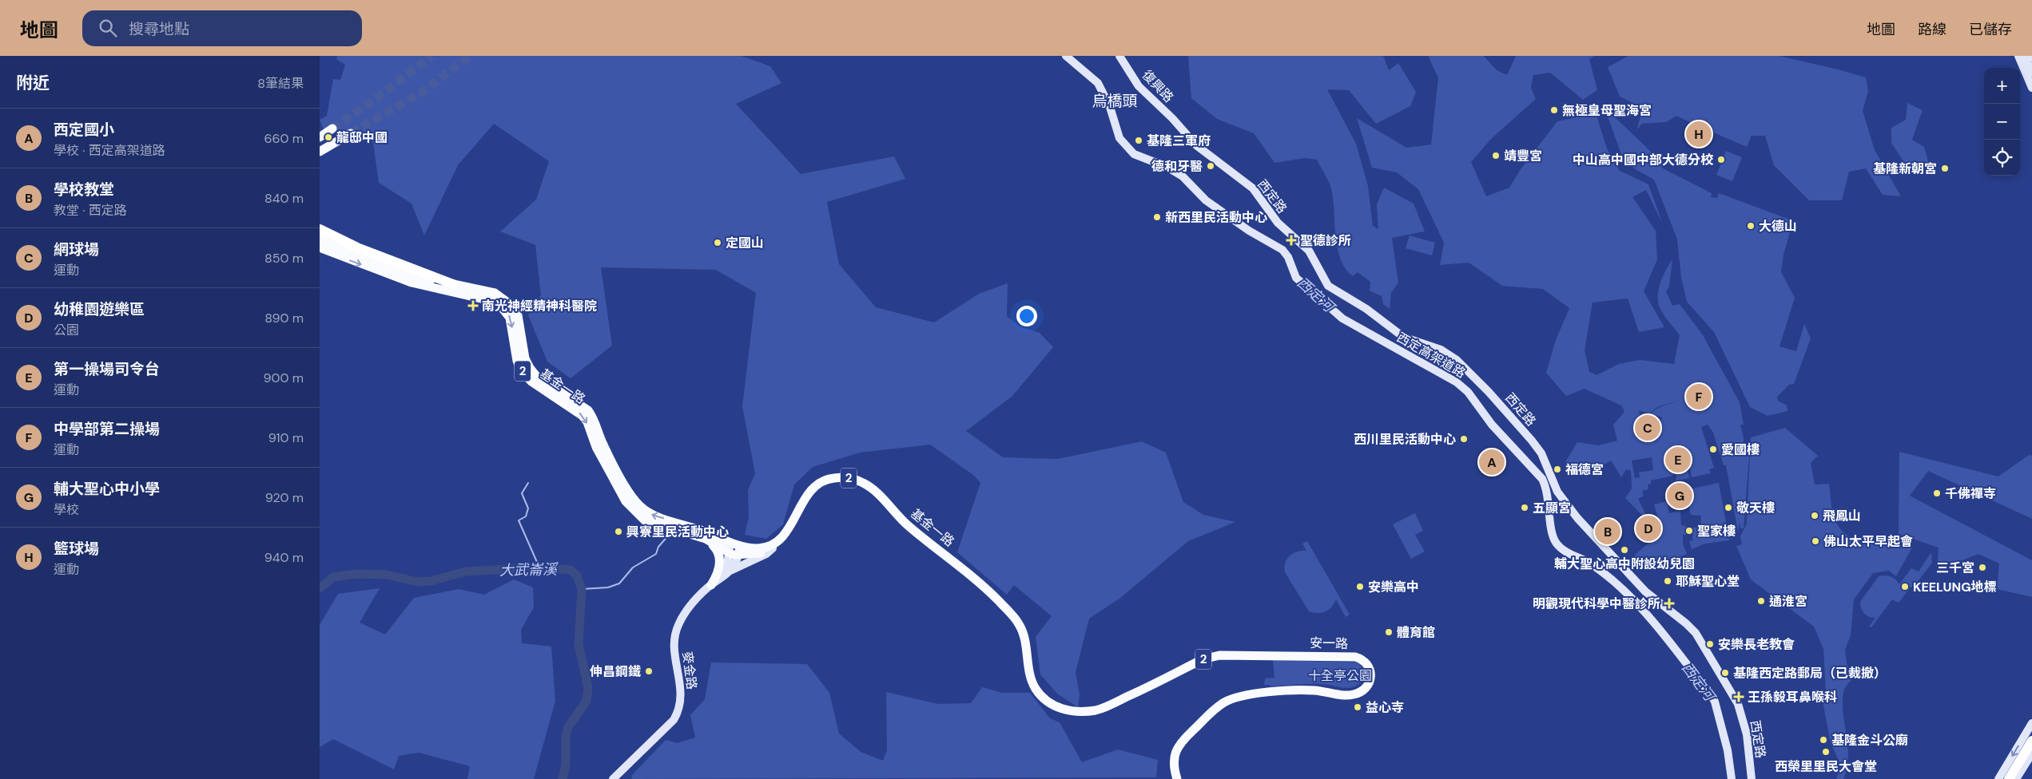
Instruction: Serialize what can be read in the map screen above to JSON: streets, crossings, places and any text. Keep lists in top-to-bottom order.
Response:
{
  "streets": {
    "main road": ["2", "基金一路", "安一路"],
    "street": [
      "復興路",
      "西定路",
      "西定高架道路",
      "麥金路"
    ]
  },
  "crossings": [
    ["復興路", "西定路"],
    ["基金一路", "安一路"],
    ["基金一路", "麥金路"]
  ],
  "districts": ["烏橋頭"],
  "water": ["西定河", "大武崙溪"],
  "parks": ["十全亭公園"],
  "places": {
    "other": [
      "無極皇母聖海宮",
      "龍邸中國",
      "基隆三軍府",
      "靖豐宮",
      "中山高中國中部大德分校",
      "德和牙醫",
      "基隆新朝宮",
      "新西里民活動中心",
      "大德山",
      "定國山",
      "西川里民活動中心",
      "愛國樓",
      "福德宮",
      "千佛禪寺",
      "五顯宮",
      "敬天樓",
      "飛鳳山",
      "聖家樓",
      "興寮里民活動中心",
      "佛山太平早起會",
      "輔大聖心高中附設幼兒園",
      "三千宮",
      "耶穌聖心堂",
      "安樂高中",
      "KEELUNG地標",
      "通淮宮",
      "體育館",
      "安樂長老教會",
      "伸昌鋼鐵",
      "基隆西定路郵局（已裁撤）",
      "益心寺",
      "基隆金斗公廟",
      "西榮里里民大會堂"
    ],
    "health": [
      "聖德診所",
      "南光神經精神科醫院",
      "明觀現代科學中醫診所",
      "王孫毅耳鼻喉科"
    ]
  },
  "page": {
    "header": "地圖",
    "search": "搜尋地點",
    "nav": ["地圖", "路線", "已儲存"],
    "heading": ["附近", "8筆結果"],
    "map_buttons": ["+", "−"],
    "list": [
      {
        "mark": "A",
        "name": "西定國小",
        "note": "學校 · 西定高架道路",
        "value": "660 m"
      },
      {
        "mark": "B",
        "name": "學校教堂",
        "note": "教堂 · 西定路",
        "value": "840 m"
      },
      {
        "mark": "C",
        "name": "網球場",
        "note": "運動",
        "value": "850 m"
      },
      {
        "mark": "D",
        "name": "幼稚園遊樂區",
        "note": "公園",
        "value": "890 m"
      },
      {
        "mark": "E",
        "name": "第一操場司令台",
        "note": "運動",
        "value": "900 m"
      },
      {
        "mark": "F",
        "name": "中學部第二操場",
        "note": "運動",
        "value": "910 m"
      },
      {
        "mark": "G",
        "name": "輔大聖心中小學",
        "note": "學校",
        "value": "920 m"
      },
      {
        "mark": "H",
        "name": "籃球場",
        "note": "運動",
        "value": "940 m"
      }
    ],
    "pins": [
      "H",
      "F",
      "C",
      "E",
      "A",
      "G",
      "D",
      "B"
    ]
  }
}
